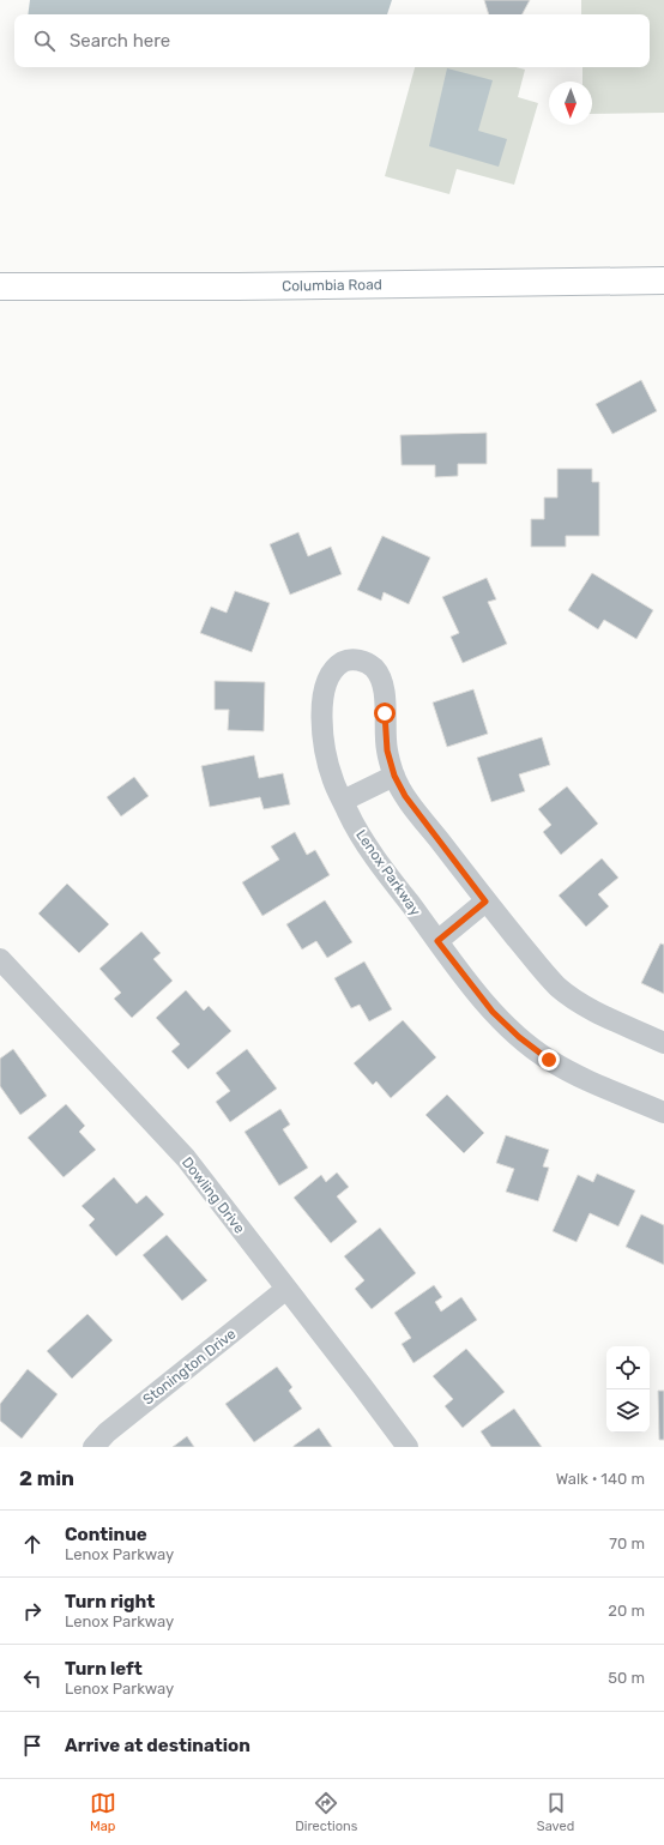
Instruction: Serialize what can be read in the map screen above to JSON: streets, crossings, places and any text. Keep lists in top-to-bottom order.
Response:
{
  "streets": {
    "main road": ["Columbia Road"],
    "street": ["Lenox Parkway", "Dowling Drive", "Stonington Drive"]
  },
  "crossings": [
    ["Dowling Drive", "Stonington Drive"]
  ],
  "north": "bottom",
  "page": {
    "search": "Search here",
    "heading": ["2 min", "Walk · 140 m"],
    "list": [
      ["Continue", "Lenox Parkway", "70 m"],
      ["Turn right", "Lenox Parkway", "20 m"],
      ["Turn left", "Lenox Parkway", "50 m"],
      "Arrive at destination"
    ],
    "nav": ["Map", "Directions", "Saved"]
  }
}
